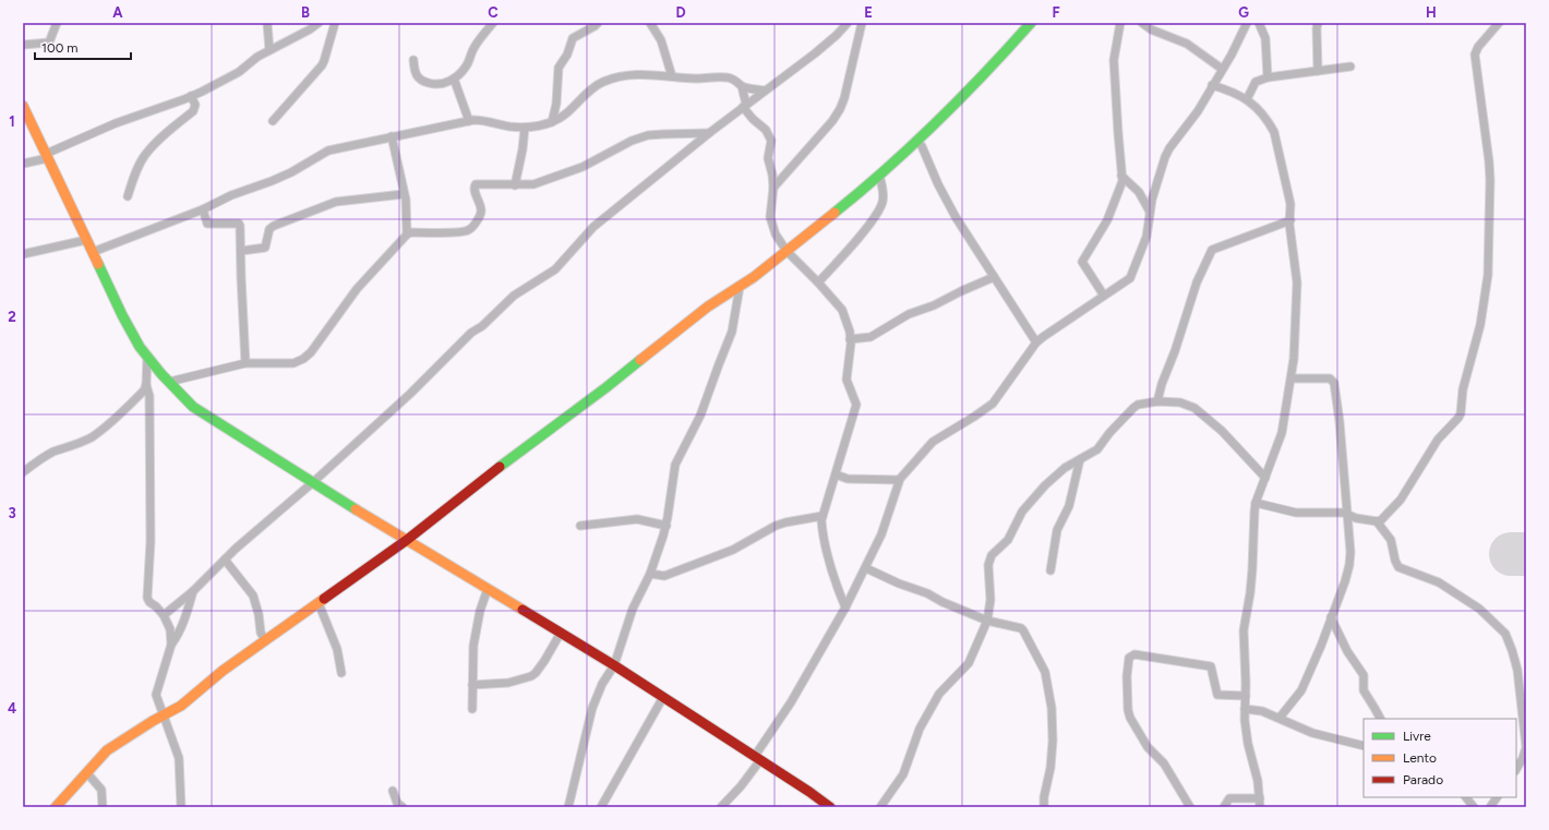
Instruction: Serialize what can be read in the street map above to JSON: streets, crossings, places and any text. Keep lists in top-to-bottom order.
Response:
{
  "legend": ["Livre", "Lento", "Parado"],
  "scale_bar": "100 m",
  "grid": {
    "columns": [
      "A",
      "B",
      "C",
      "D",
      "E",
      "F",
      "G",
      "H"
    ],
    "rows": [
      "1",
      "2",
      "3",
      "4"
    ]
  }
}
